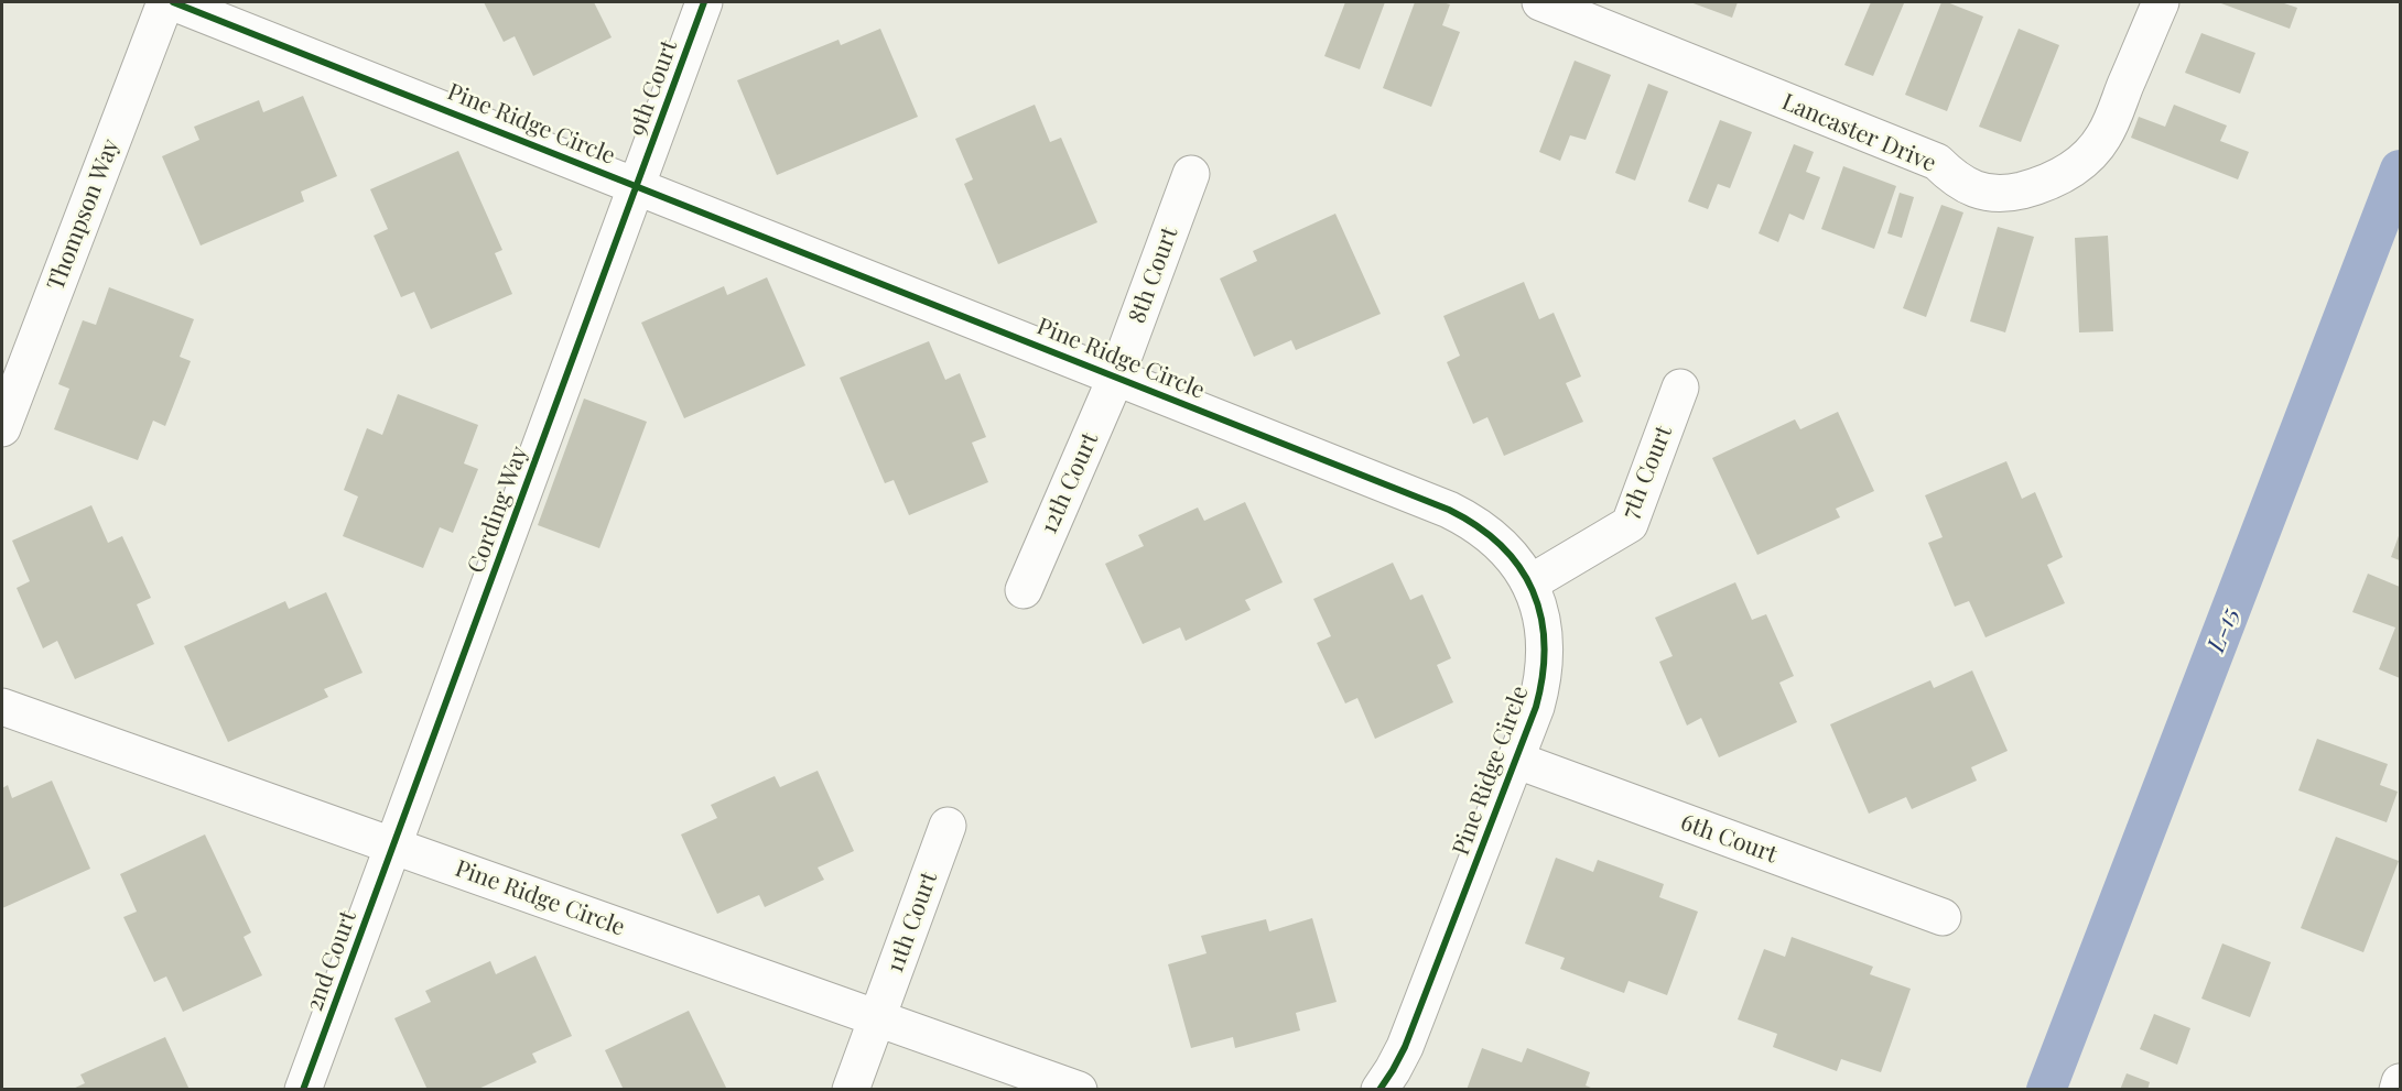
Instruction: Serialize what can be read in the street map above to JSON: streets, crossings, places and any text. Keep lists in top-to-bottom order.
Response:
{
  "streets": {
    "street": [
      "9th Court",
      "Pine Ridge Circle",
      "Lancaster Drive",
      "Thompson Way",
      "8th Court",
      "7th Court",
      "12th Court",
      "Cording Way",
      "6th Court",
      "11th Court",
      "2nd Court"
    ]
  },
  "crossings": [
    ["9th Court", "Pine Ridge Circle"],
    ["9th Court", "Cording Way"],
    ["Pine Ridge Circle", "8th Court"],
    ["Pine Ridge Circle", "7th Court"],
    ["Pine Ridge Circle", "12th Court"],
    ["Pine Ridge Circle", "Cording Way"],
    ["Pine Ridge Circle", "6th Court"],
    ["Pine Ridge Circle", "11th Court"],
    ["Pine Ridge Circle", "2nd Court"],
    ["8th Court", "12th Court"],
    ["Cording Way", "2nd Court"]
  ],
  "water": ["L-15"]
}
